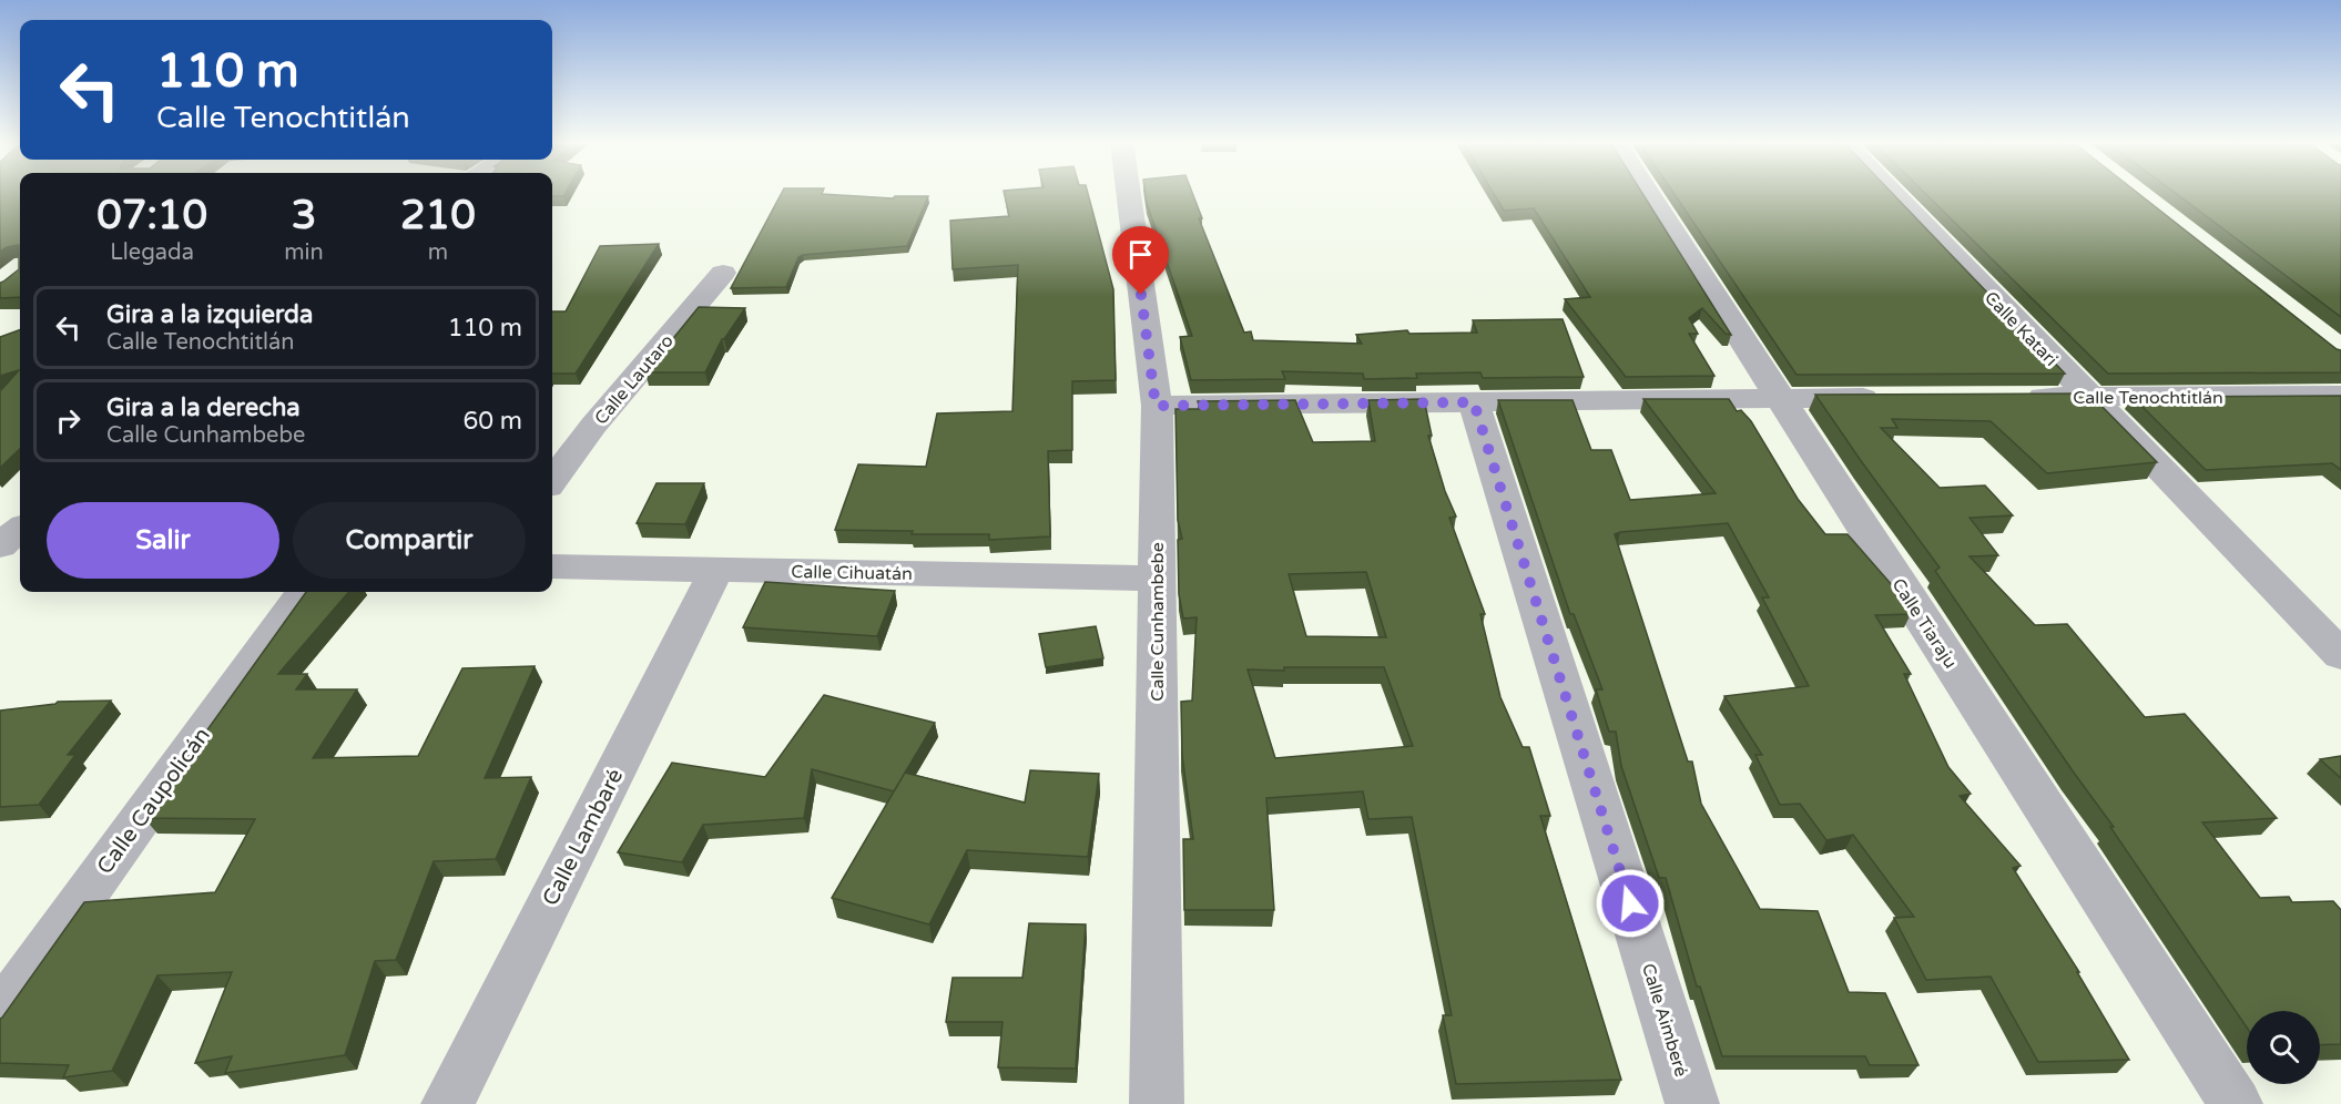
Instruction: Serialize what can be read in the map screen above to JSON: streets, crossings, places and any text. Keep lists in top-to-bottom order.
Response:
{
  "streets": {
    "street": [
      "Calle Katari",
      "Calle Lautaro",
      "Calle Tenochtitlán",
      "Calle Cihuatán",
      "Calle Cunhambebe",
      "Calle Tiaraju",
      "Calle Caupolicán",
      "Calle Lambaré",
      "Calle Aimberé"
    ]
  },
  "crossings": [
    ["Calle Katari", "Calle Tenochtitlán"],
    ["Calle Cihuatán", "Calle Cunhambebe"],
    ["Calle Cihuatán", "Calle Lambaré"]
  ],
  "page": {
    "turn": ["110 m", "Calle Tenochtitlán"],
    "eta": [
      "07:10",
      "Llegada",
      "3",
      "min",
      "210",
      "m"
    ],
    "list": [
      {
        "name": "Gira a la izquierda",
        "note": "Calle Tenochtitlán",
        "value": "110 m"
      },
      {
        "name": "Gira a la derecha",
        "note": "Calle Cunhambebe",
        "value": "60 m"
      }
    ],
    "buttons": ["Salir", "Compartir"]
  }
}
